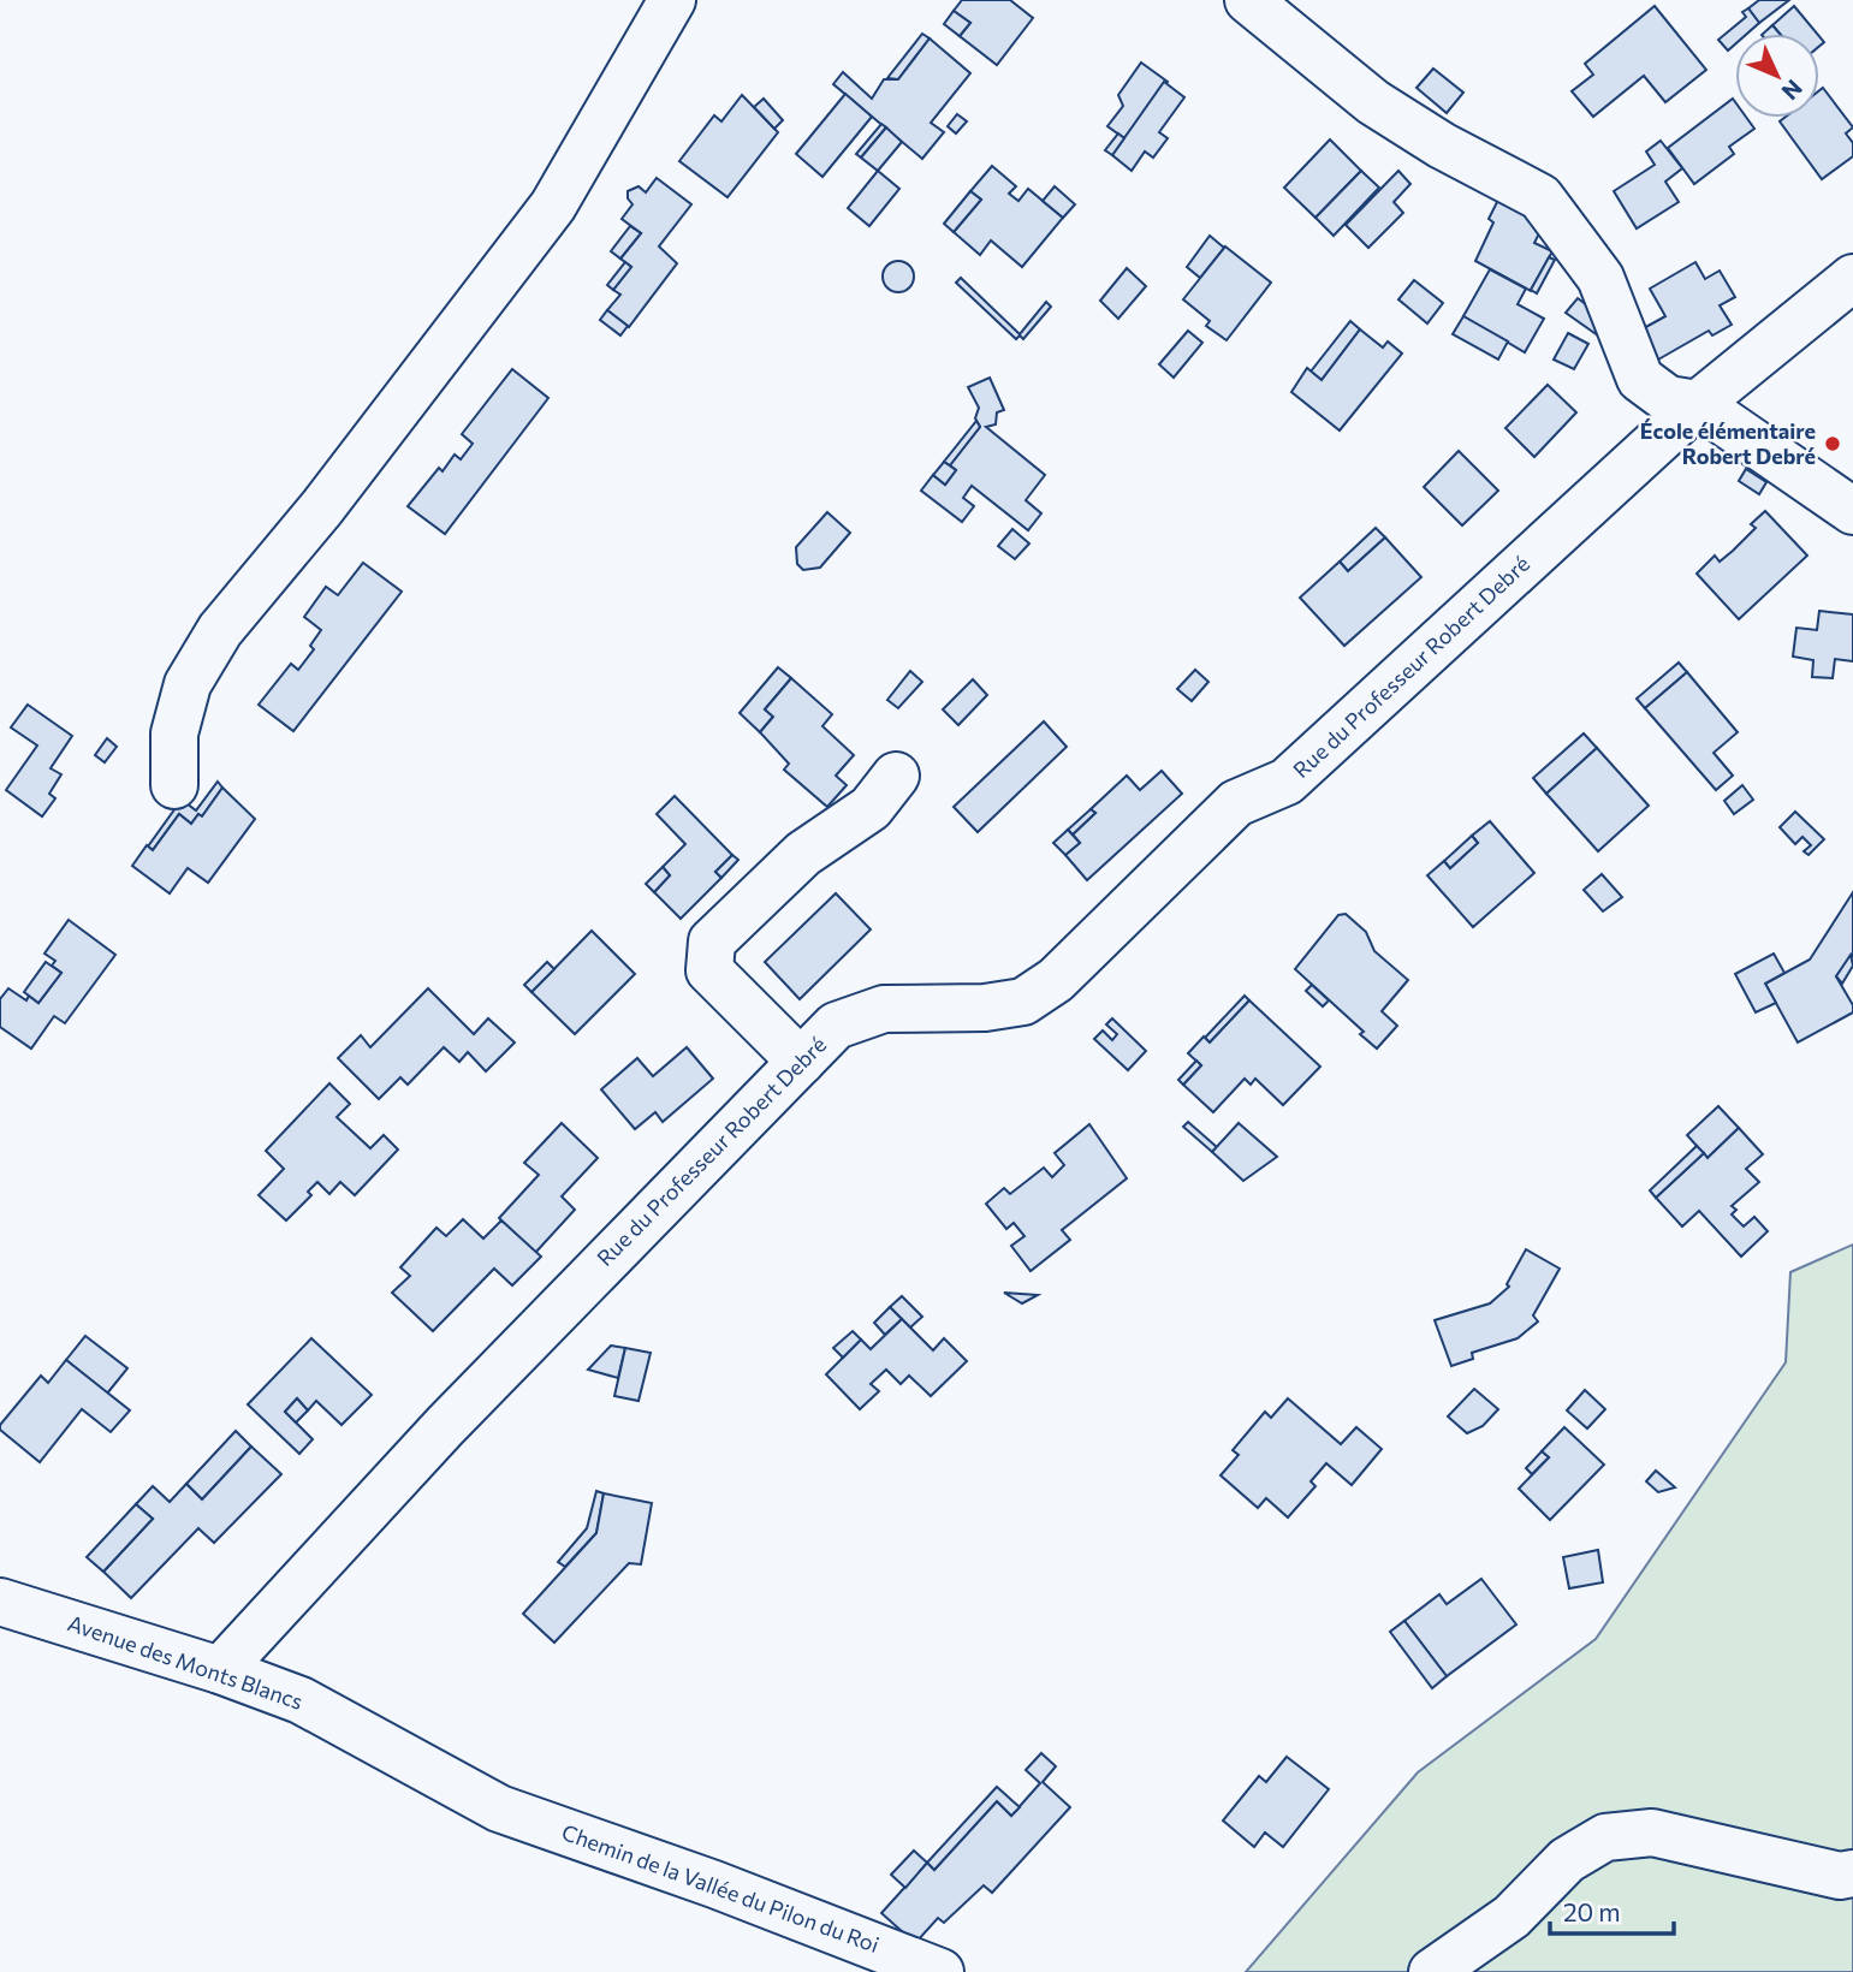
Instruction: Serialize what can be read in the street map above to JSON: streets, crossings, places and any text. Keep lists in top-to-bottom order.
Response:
{
  "streets": {
    "street": ["Rue du Professeur Robert Debré", "Avenue des Monts Blancs", "Chemin de la Vallée du Pilon du Roi"]
  },
  "crossings": [
    ["Rue du Professeur Robert Debré", "Avenue des Monts Blancs"],
    ["Avenue des Monts Blancs", "Chemin de la Vallée du Pilon du Roi"]
  ],
  "places": ["École élémentaire Robert Debré"],
  "scale_bar": "20 m",
  "north": "bottom right"
}
